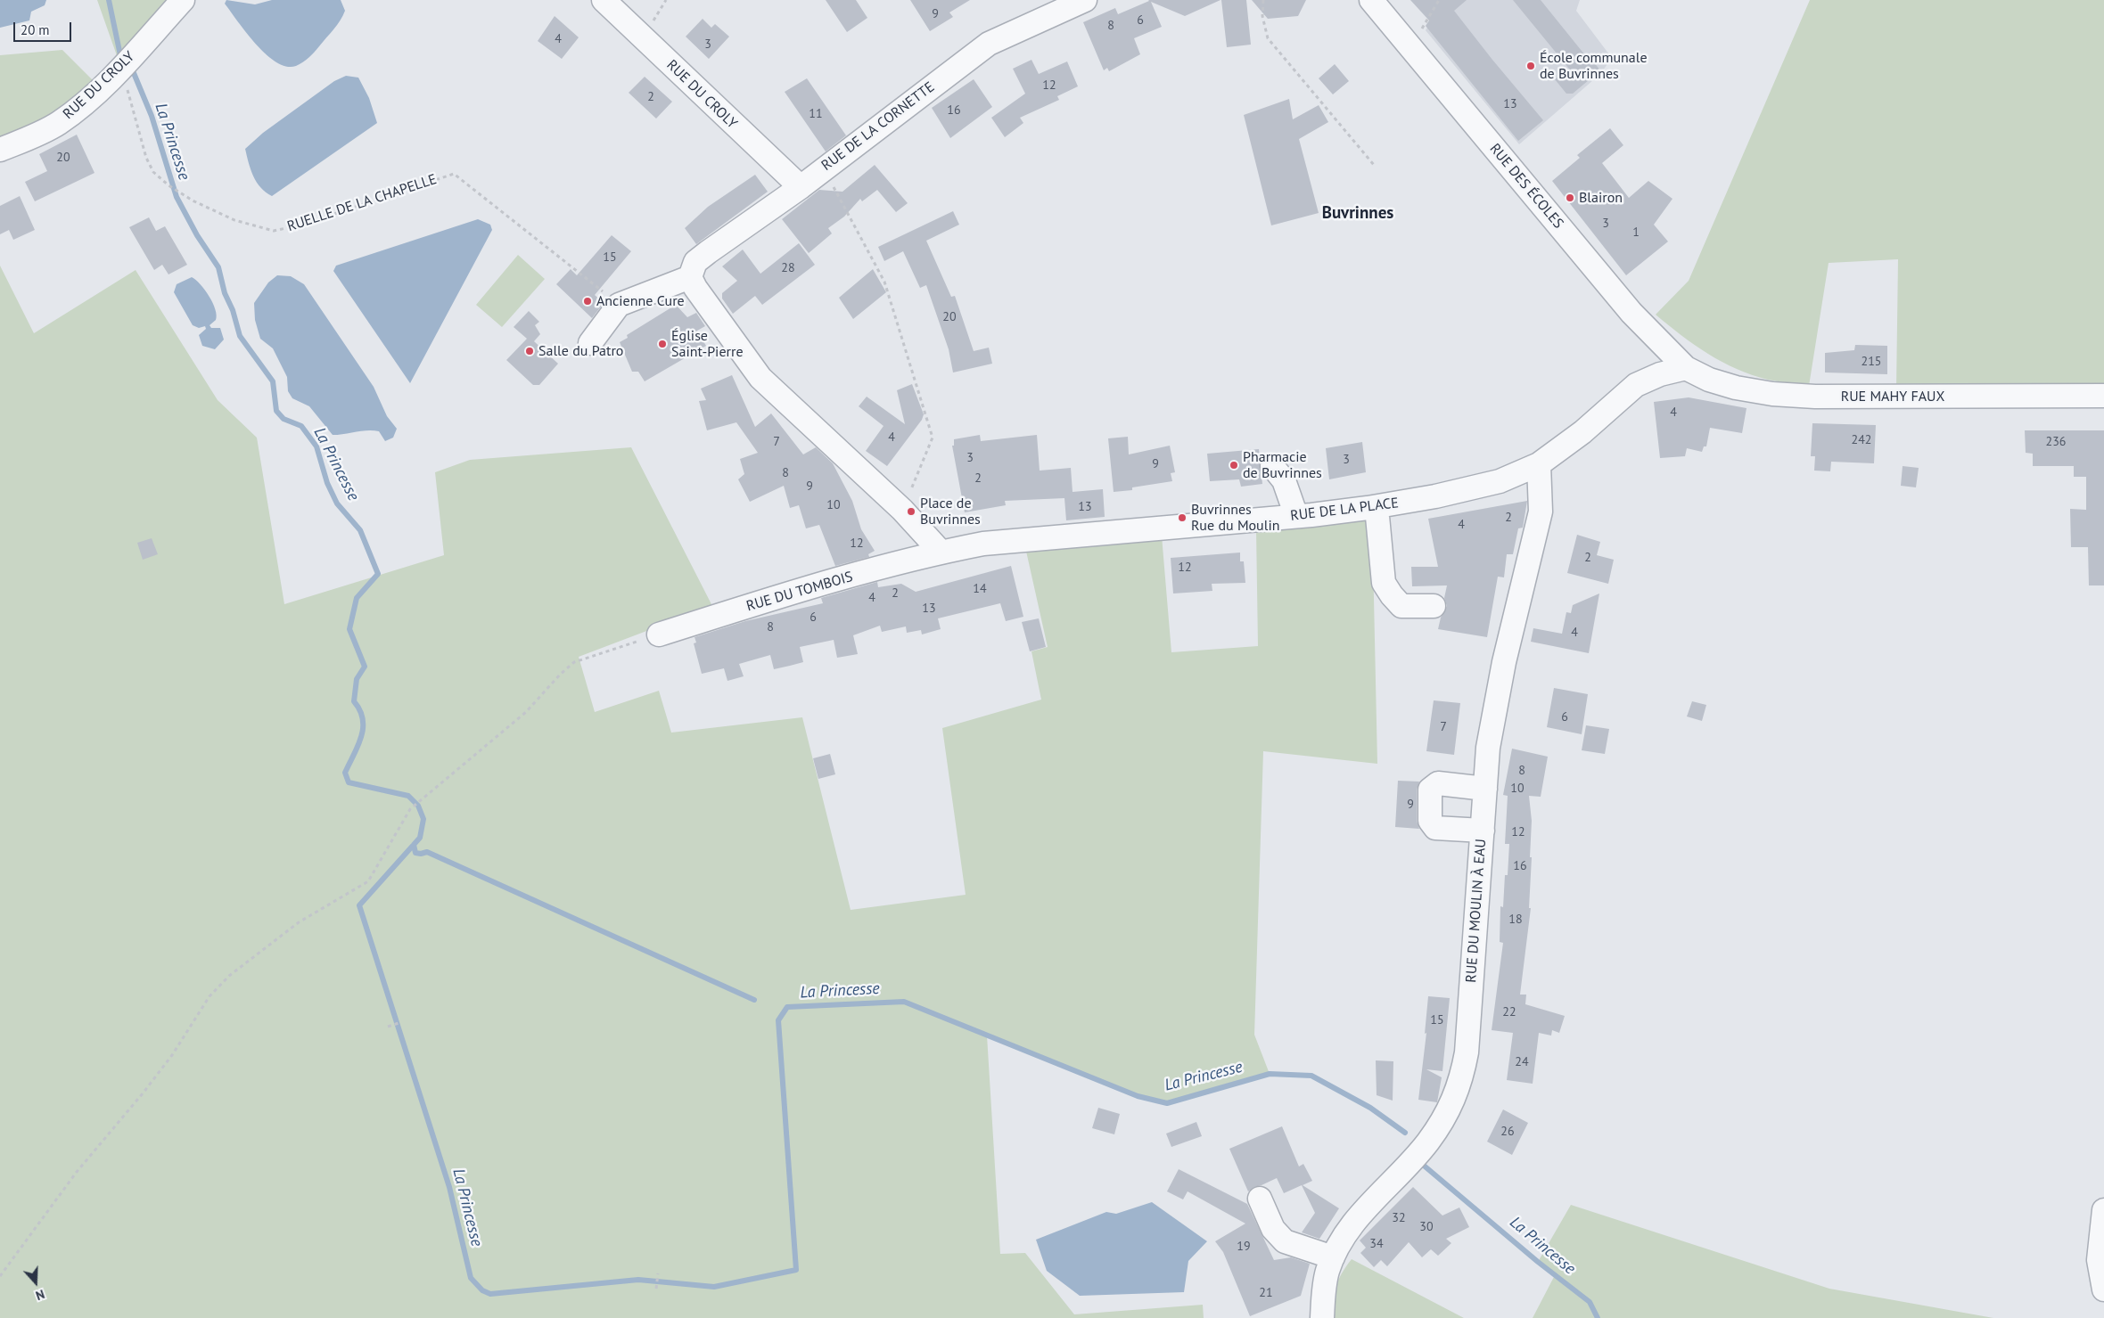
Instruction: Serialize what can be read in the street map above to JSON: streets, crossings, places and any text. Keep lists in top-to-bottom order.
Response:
{
  "streets": {
    "street": [
      "RUE DU CROLY",
      "RUE DE LA CORNETTE",
      "RUE DES ÉCOLES",
      "RUE MAHY FAUX",
      "RUE DE LA PLACE",
      "RUE DU TOMBOIS",
      "RUE DU MOULIN À EAU"
    ],
    "path": ["RUELLE DE LA CHAPELLE"]
  },
  "crossings": [
    ["RUE DU CROLY", "RUE DE LA CORNETTE"],
    ["RUE DU CROLY", "RUELLE DE LA CHAPELLE"],
    ["RUE DES ÉCOLES", "RUE MAHY FAUX"],
    ["RUE DES ÉCOLES", "RUE DE LA PLACE"],
    ["RUE MAHY FAUX", "RUE DE LA PLACE"],
    ["RUE DE LA PLACE", "RUE DU TOMBOIS"],
    ["RUE DE LA PLACE", "RUE DU MOULIN À EAU"]
  ],
  "districts": ["Buvrinnes"],
  "water": ["La Princesse"],
  "places": [
    "École communale de Buvrinnes",
    "Blairon",
    "Ancienne Cure",
    "Église Saint-Pierre",
    "Salle du Patro",
    "Pharmacie de Buvrinnes",
    "Place de Buvrinnes",
    "Buvrinnes Rue du Moulin"
  ],
  "house_numbers": [
    "9",
    "6",
    "8",
    "4",
    "3",
    "12",
    "2",
    "13",
    "16",
    "11",
    "20",
    "3",
    "1",
    "15",
    "28",
    "20",
    "215",
    "4",
    "4",
    "242",
    "7",
    "236",
    "3",
    "3",
    "9",
    "8",
    "2",
    "9",
    "10",
    "13",
    "2",
    "4",
    "12",
    "2",
    "12",
    "14",
    "2",
    "4",
    "13",
    "6",
    "8",
    "4",
    "6",
    "7",
    "8",
    "10",
    "9",
    "12",
    "16",
    "18",
    "22",
    "15",
    "24",
    "26",
    "32",
    "30",
    "34",
    "19",
    "21"
  ],
  "scale_bar": "20 m",
  "north": "bottom"
}
